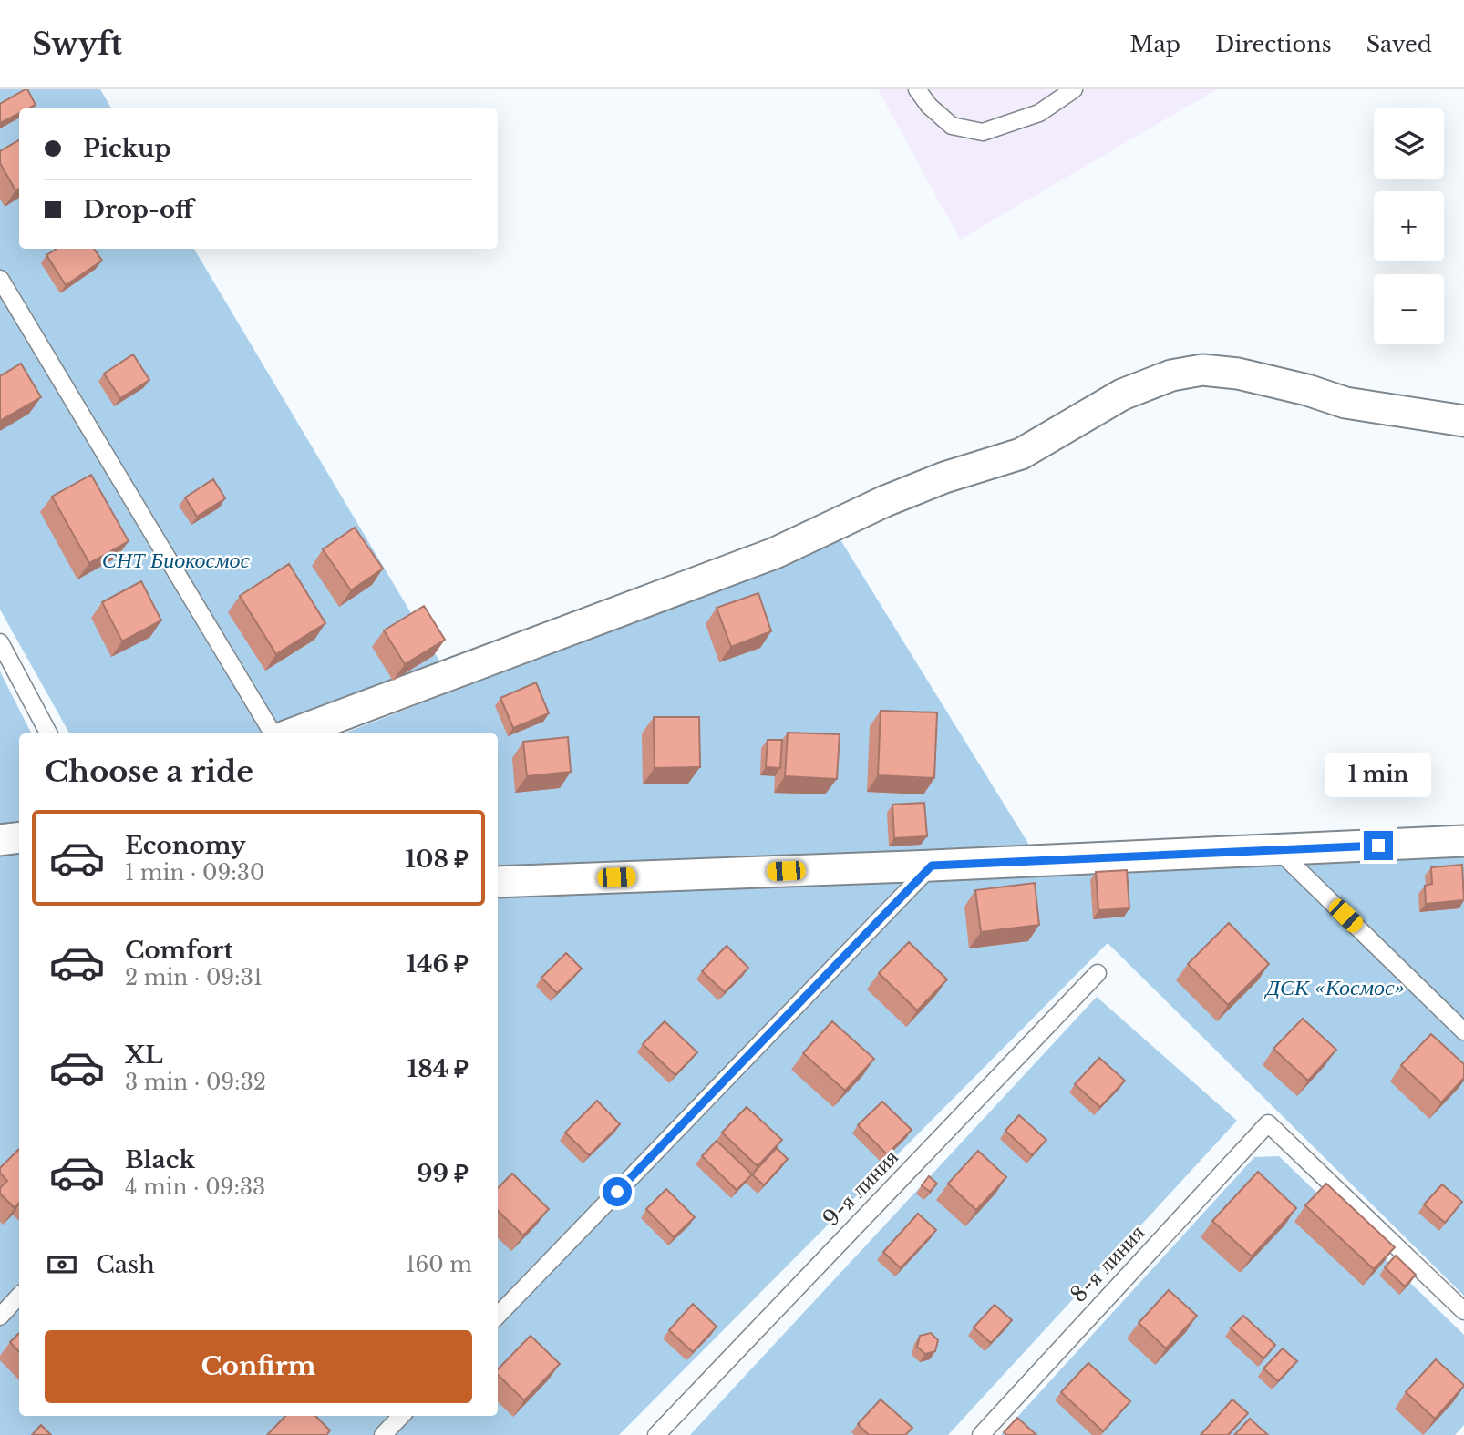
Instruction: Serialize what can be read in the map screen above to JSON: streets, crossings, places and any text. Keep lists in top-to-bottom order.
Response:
{
  "streets": {
    "lane": ["9-я линия", "8-я линия"]
  },
  "parks": ["СНТ Биокосмос", "ДСК «Космос»"],
  "page": {
    "header": "Swyft",
    "nav": ["Map", "Directions", "Saved"],
    "map_buttons": ["+", "−"],
    "banner": ["Pickup", "Drop-off"],
    "heading": "Choose a ride",
    "bubble": "1 min",
    "list": [
      {
        "name": "Economy",
        "note": "1 min · 09:30",
        "value": "108 ₽"
      },
      {
        "name": "Comfort",
        "note": "2 min · 09:31",
        "value": "146 ₽"
      },
      {
        "name": "XL",
        "note": "3 min · 09:32",
        "value": "184 ₽"
      },
      {
        "name": "Black",
        "note": "4 min · 09:33",
        "value": "99 ₽"
      }
    ],
    "pay": ["Cash", "160 m"],
    "buttons": "Confirm"
  }
}
